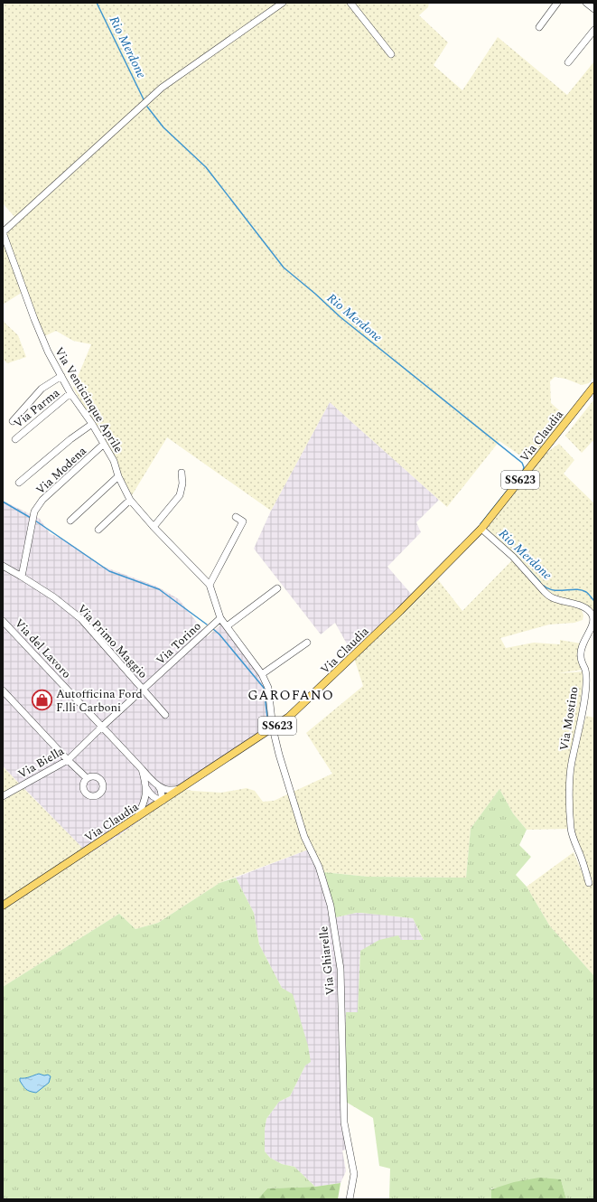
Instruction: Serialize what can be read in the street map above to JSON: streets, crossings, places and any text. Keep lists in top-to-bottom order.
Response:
{
  "streets": {
    "main road": ["Via Claudia", "SS623"],
    "street": [
      "Via Venticinque Aprile",
      "Via Parma",
      "Via Modena",
      "Via Primo Maggio",
      "Via Torino",
      "Via del Lavoro",
      "Via Mostino",
      "Via Biella",
      "Via Ghiarelle"
    ]
  },
  "crossings": [
    ["Via Venticinque Aprile", "Via Parma"],
    ["Via Venticinque Aprile", "Via Claudia"],
    ["Via Venticinque Aprile", "Via Modena"],
    ["Via Venticinque Aprile", "Via Torino"],
    ["Via Venticinque Aprile", "Via Ghiarelle"],
    ["Via Claudia", "Via Mostino"],
    ["Via Claudia", "Via Ghiarelle"],
    ["Via Modena", "Via Primo Maggio"],
    ["Via Primo Maggio", "Via Torino"],
    ["Via Torino", "Via del Lavoro"],
    ["Via Torino", "Via Biella"],
    ["Via del Lavoro", "Via Biella"]
  ],
  "districts": ["GAROFANO"],
  "water": ["Rio Merdone"],
  "places": {
    "shop": ["Autofficina Ford F.lli Carboni"]
  }
}
